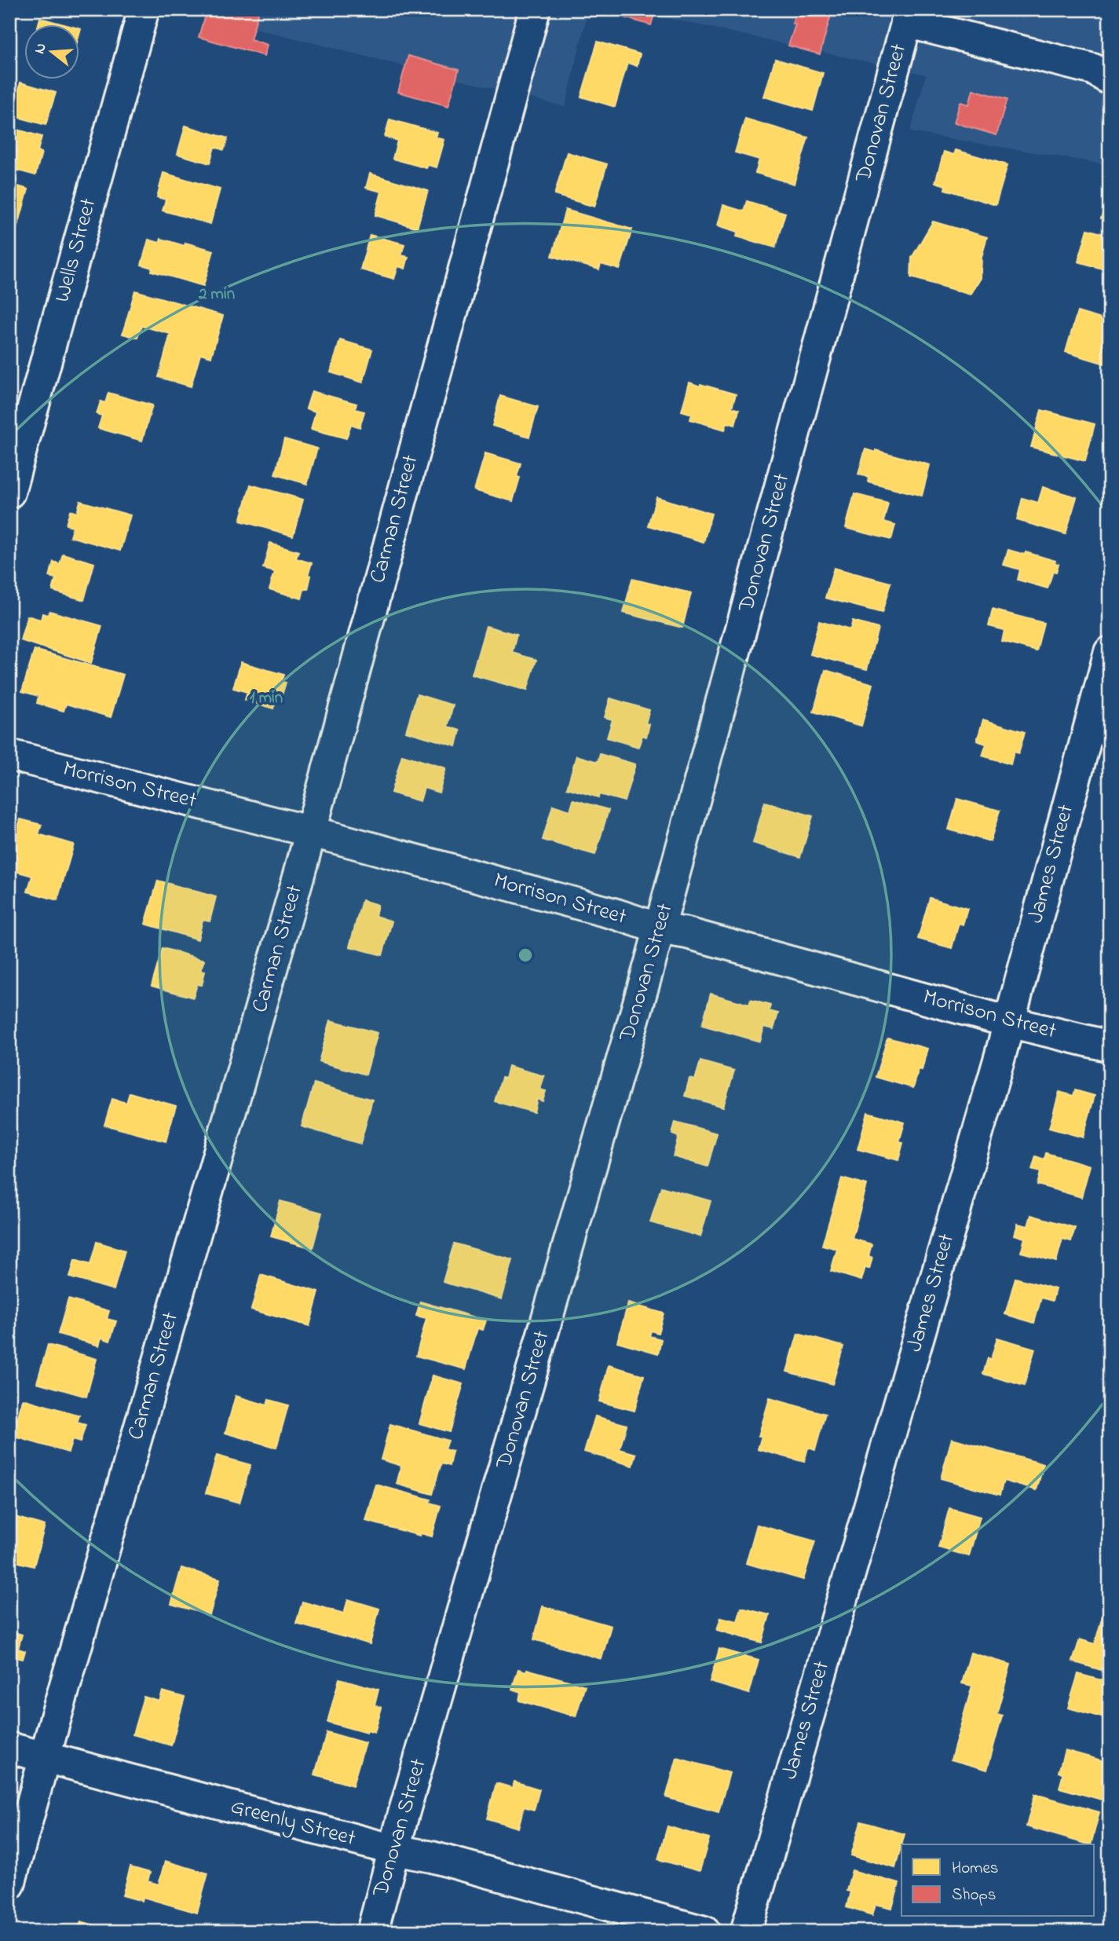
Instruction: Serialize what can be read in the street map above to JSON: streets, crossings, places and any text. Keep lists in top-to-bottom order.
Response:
{
  "streets": {
    "street": [
      "Donovan Street",
      "Wells Street",
      "Carman Street",
      "Morrison Street",
      "James Street",
      "Greenly Street"
    ]
  },
  "crossings": [
    ["Donovan Street", "Morrison Street"],
    ["Donovan Street", "Greenly Street"],
    ["Carman Street", "Morrison Street"],
    ["Carman Street", "Greenly Street"],
    ["Morrison Street", "James Street"]
  ],
  "legend": ["Homes", "Shops"],
  "north": "left",
  "rings": ["2 min", "1 min"]
}
